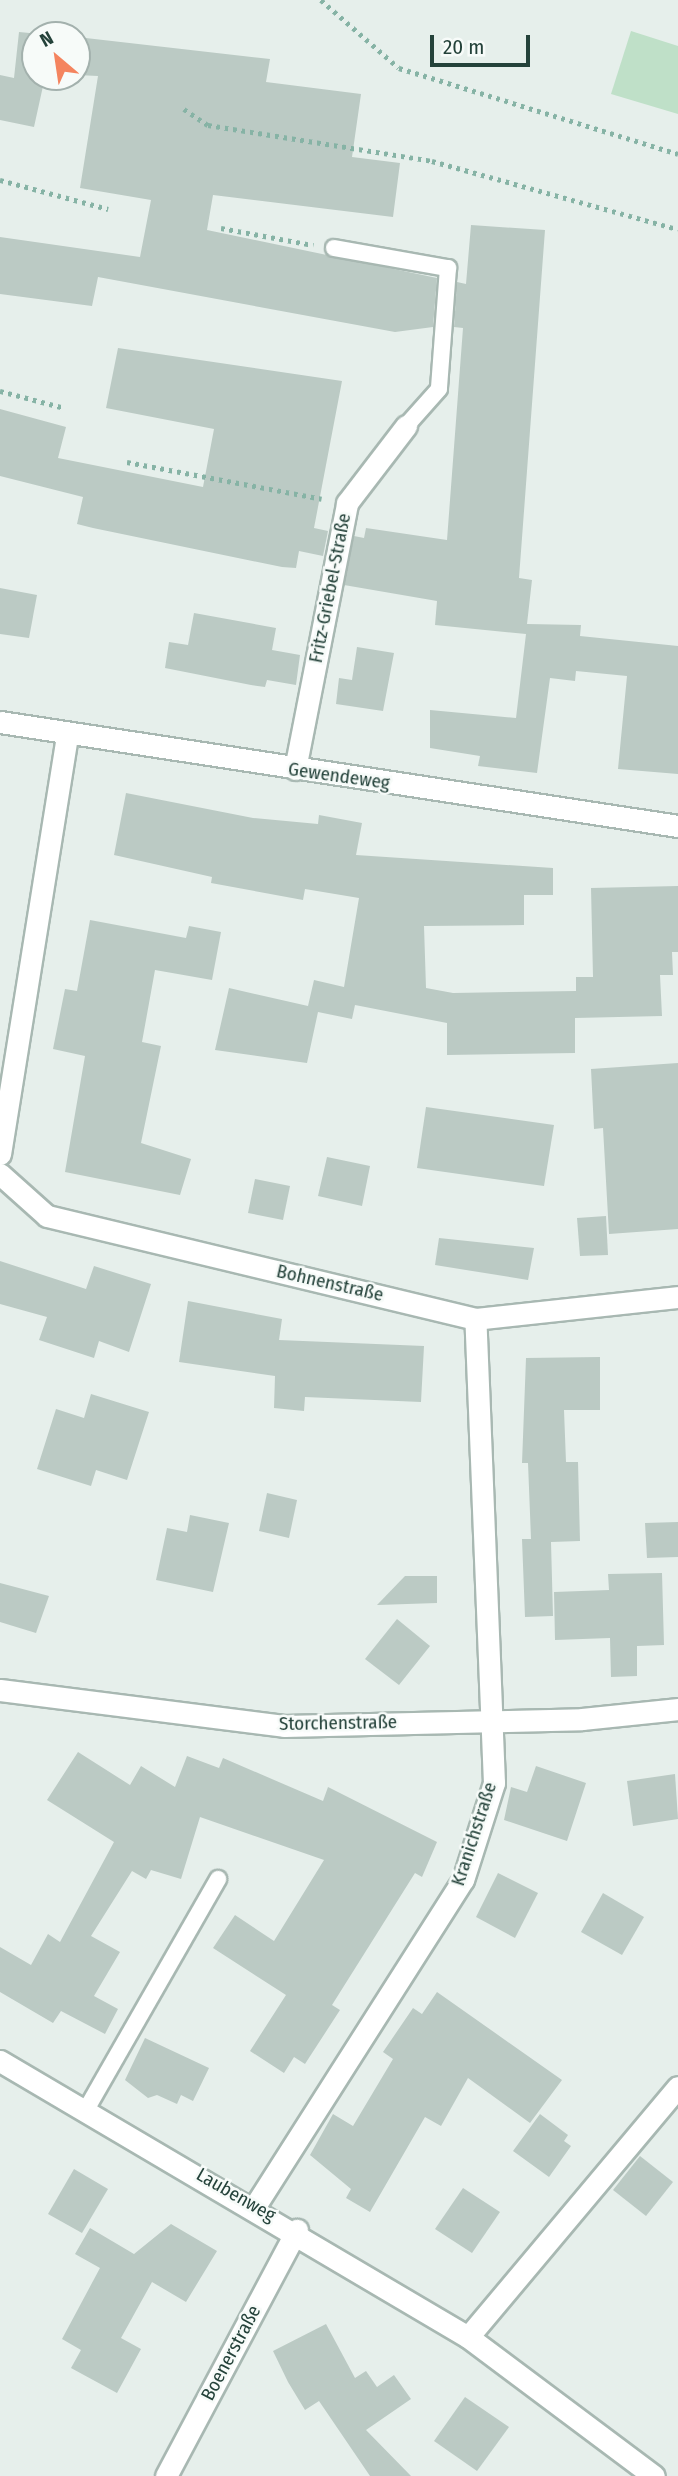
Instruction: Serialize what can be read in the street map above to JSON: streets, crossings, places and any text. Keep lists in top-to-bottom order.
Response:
{
  "streets": {
    "street": [
      "Fritz-Griebel-Straße",
      "Gewendeweg",
      "Bohnenstraße",
      "Storchenstraße",
      "Kranichstraße",
      "Laubenweg",
      "Boenerstraße"
    ]
  },
  "crossings": [
    ["Fritz-Griebel-Straße", "Gewendeweg"],
    ["Bohnenstraße", "Kranichstraße"],
    ["Storchenstraße", "Kranichstraße"],
    ["Kranichstraße", "Laubenweg"],
    ["Laubenweg", "Boenerstraße"]
  ],
  "scale_bar": "20 m",
  "north": "top left"
}
